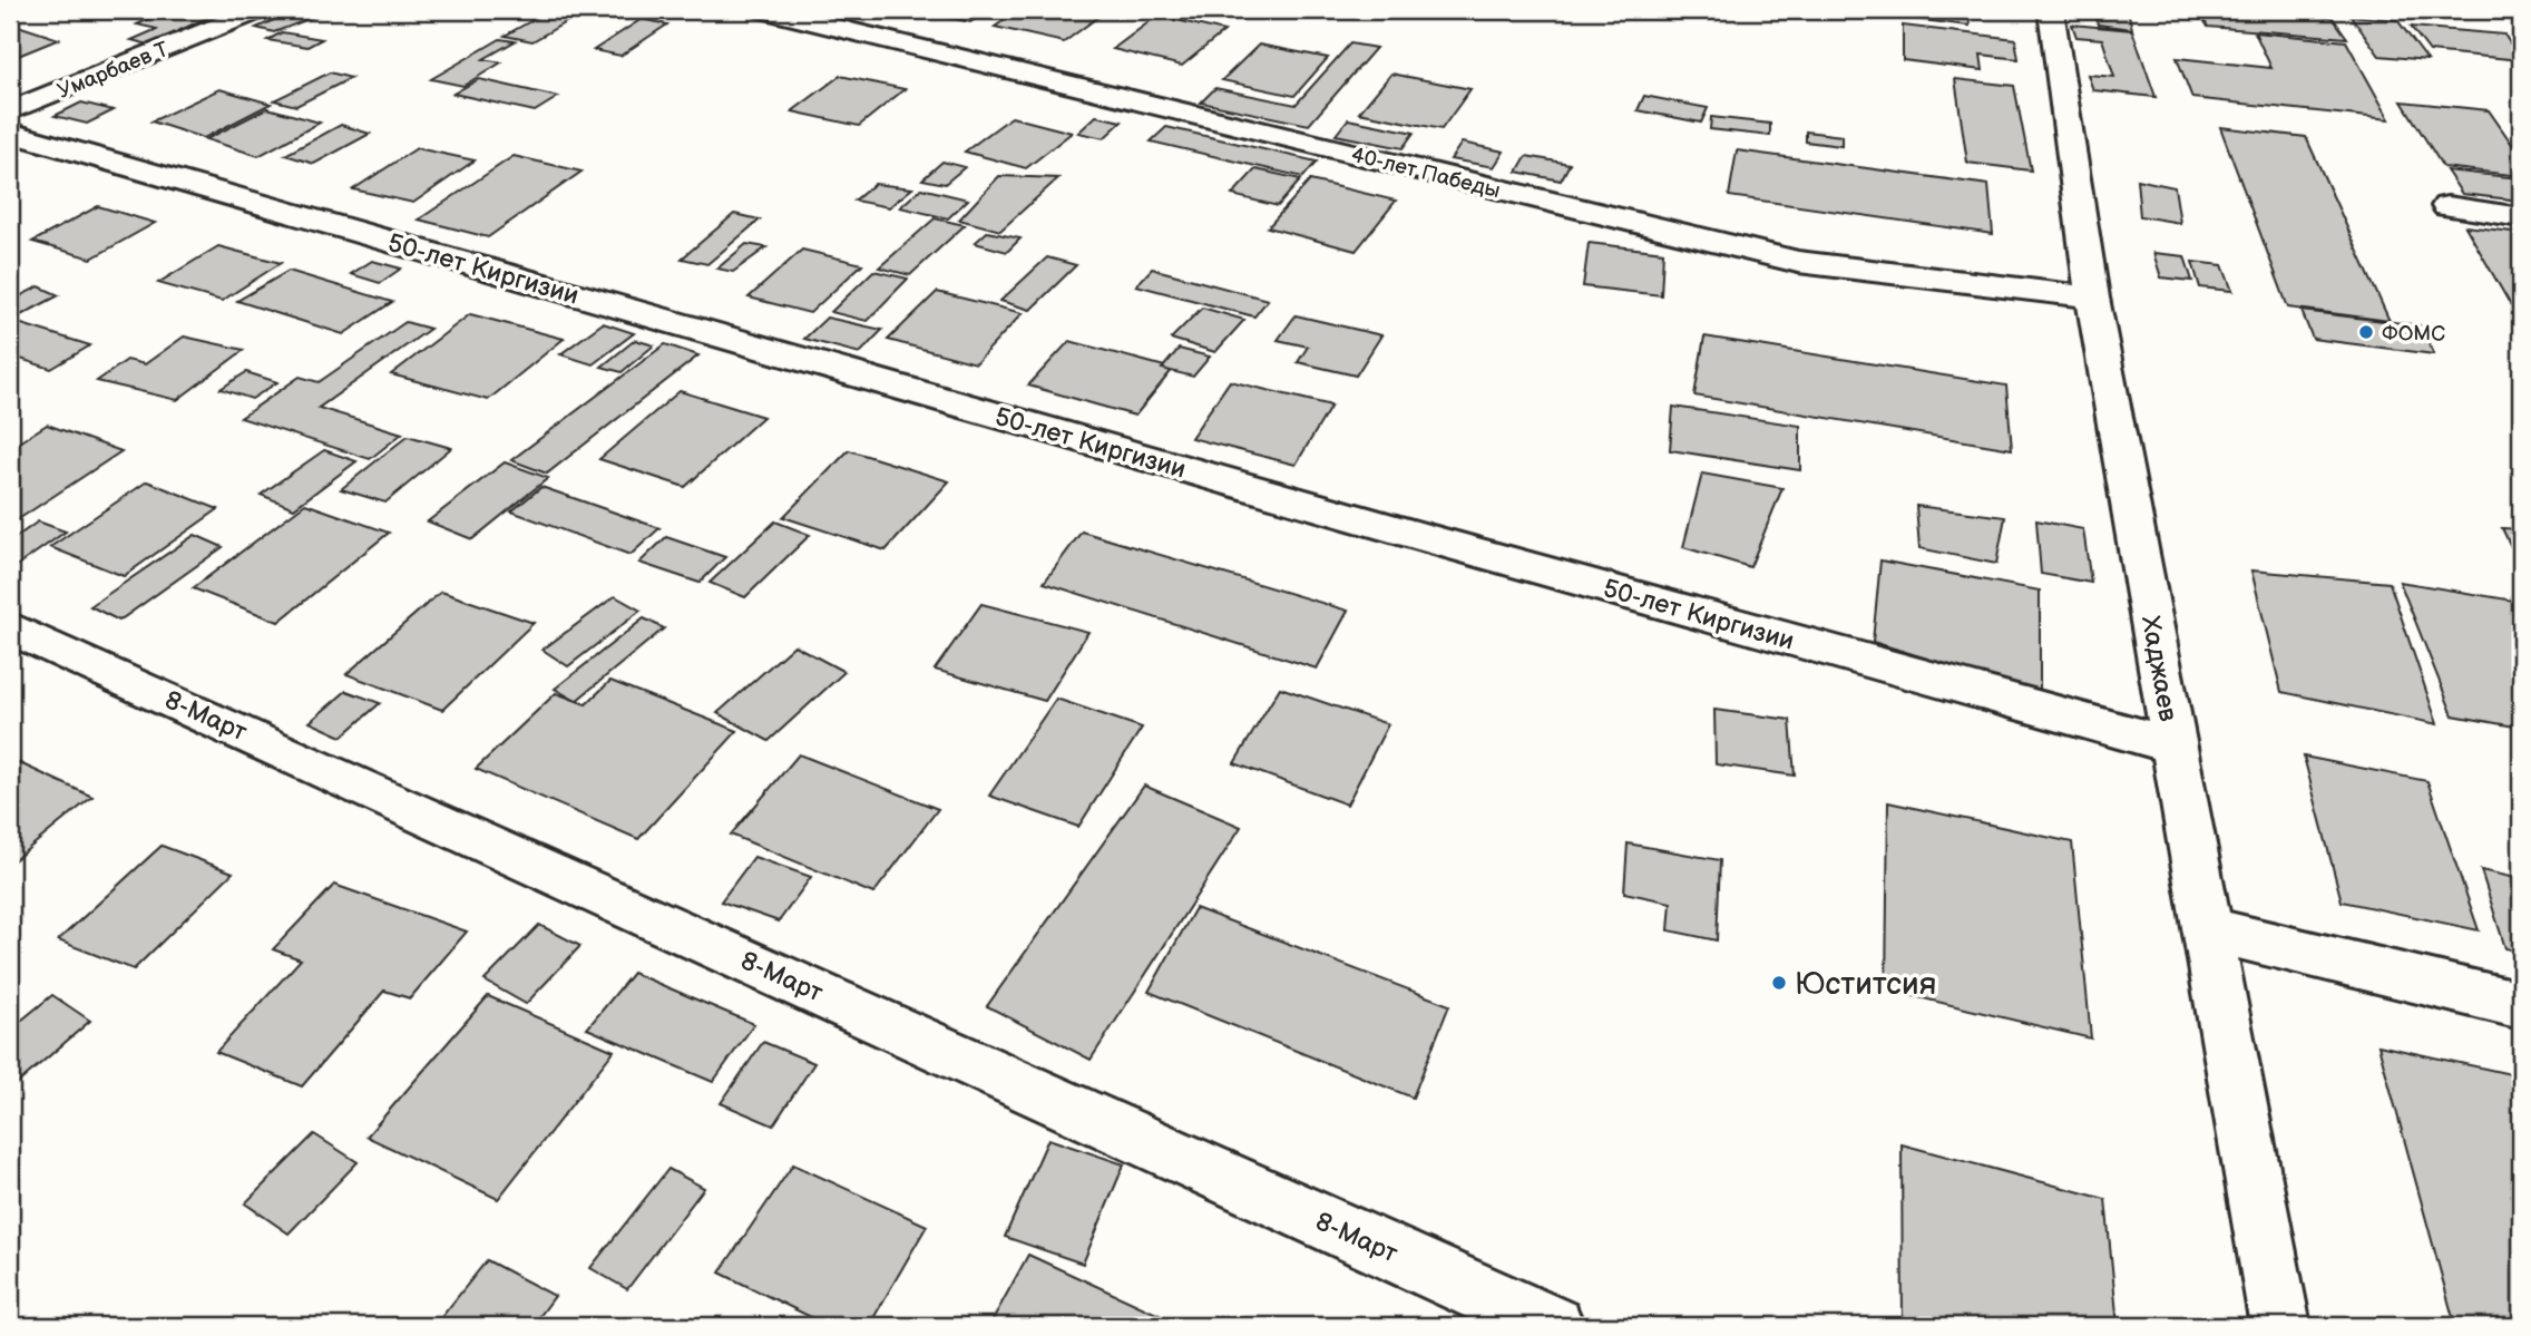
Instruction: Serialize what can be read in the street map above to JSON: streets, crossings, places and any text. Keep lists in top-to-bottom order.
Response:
{
  "streets": {
    "street": [
      "Умарбаев Т",
      "40-лет Пабеды",
      "50-лет Киргизии",
      "Хаджаев",
      "8-Март"
    ]
  },
  "crossings": [
    ["40-лет Пабеды", "Хаджаев"],
    ["50-лет Киргизии", "Хаджаев"]
  ],
  "places": ["ФОМС", "Юститсия"]
}
